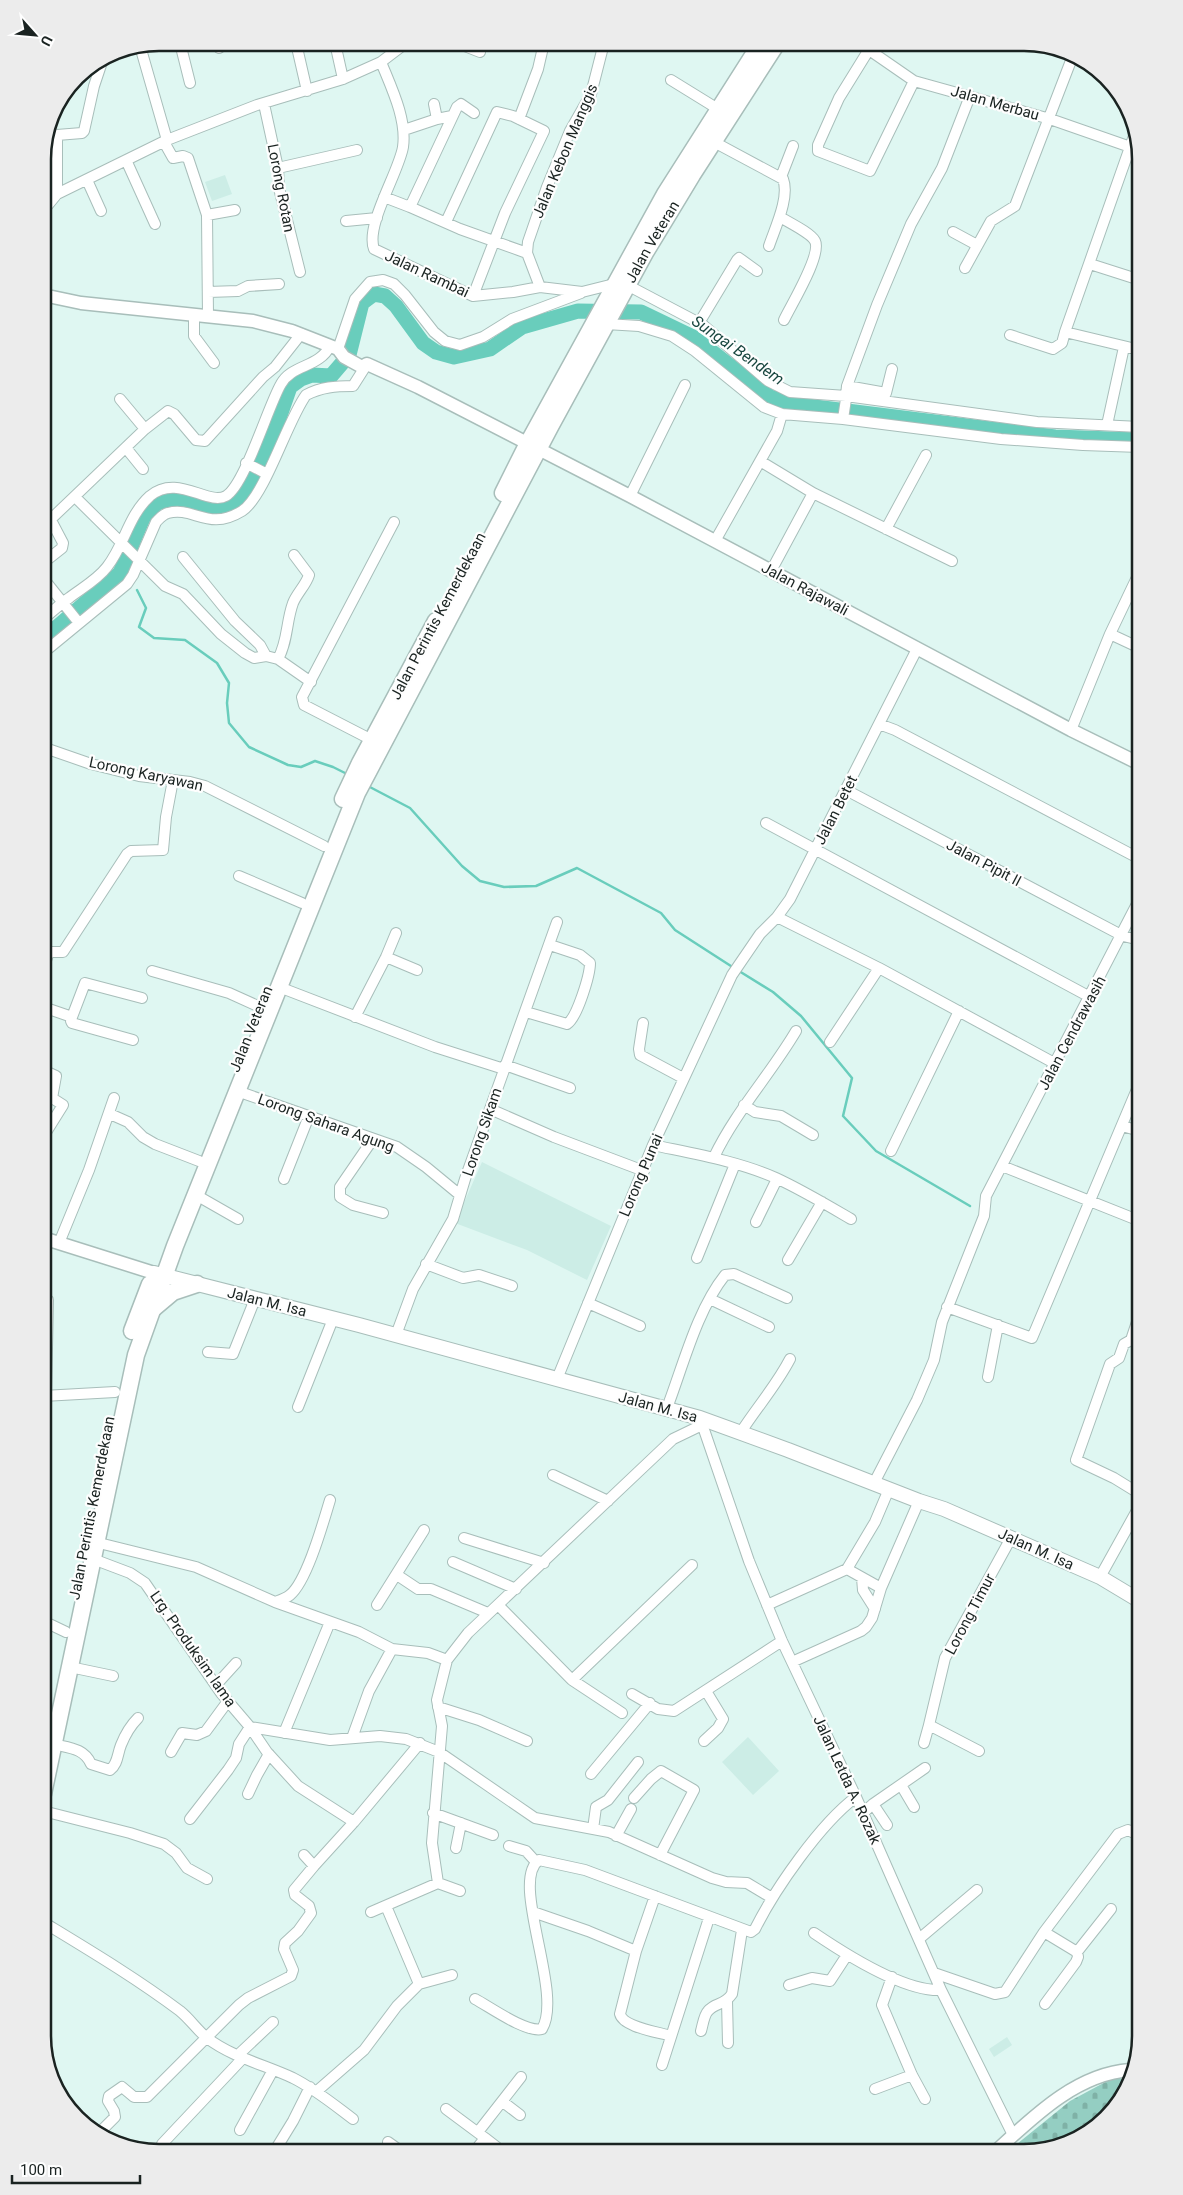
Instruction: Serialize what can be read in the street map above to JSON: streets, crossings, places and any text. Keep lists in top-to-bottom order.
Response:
{
  "streets": {
    "highway": ["Jalan Veteran", "Jalan Perintis Kemerdekaan"],
    "main road": ["Jalan M. Isa"],
    "street": [
      "Jalan Merbau",
      "Jalan Kebon Manggis",
      "Lorong Rotan",
      "Jalan Rambai",
      "Jalan Rajawali",
      "Lorong Karyawan",
      "Jalan Betet",
      "Jalan Pipit II",
      "Jalan Cendrawasih",
      "Lorong Sahara Agung",
      "Lorong Sikam",
      "Lorong Punai",
      "Lorong Timur",
      "Lrg. Produksim lama",
      "Jalan Letda A. Rozak"
    ]
  },
  "crossings": [
    ["Jalan Veteran", "Jalan Rambai"],
    ["Jalan Veteran", "Jalan Rajawali"],
    ["Jalan Veteran", "Jalan Perintis Kemerdekaan"],
    ["Jalan Veteran", "Lorong Karyawan"],
    ["Jalan Veteran", "Lorong Sahara Agung"],
    ["Jalan Veteran", "Jalan M. Isa"],
    ["Jalan Rajawali", "Jalan Perintis Kemerdekaan"],
    ["Jalan Rajawali", "Jalan Betet"],
    ["Jalan Perintis Kemerdekaan", "Jalan M. Isa"],
    ["Jalan Betet", "Jalan Pipit II"],
    ["Jalan Betet", "Lorong Punai"],
    ["Jalan Pipit II", "Jalan Cendrawasih"],
    ["Jalan Cendrawasih", "Jalan M. Isa"],
    ["Lorong Sahara Agung", "Lorong Sikam"],
    ["Lorong Sikam", "Jalan M. Isa"],
    ["Lorong Punai", "Jalan M. Isa"],
    ["Jalan M. Isa", "Lorong Timur"],
    ["Jalan M. Isa", "Jalan Letda A. Rozak"]
  ],
  "water": ["Sungai Bendem"],
  "scale_bar": "100 m",
  "north": "bottom right"
}
